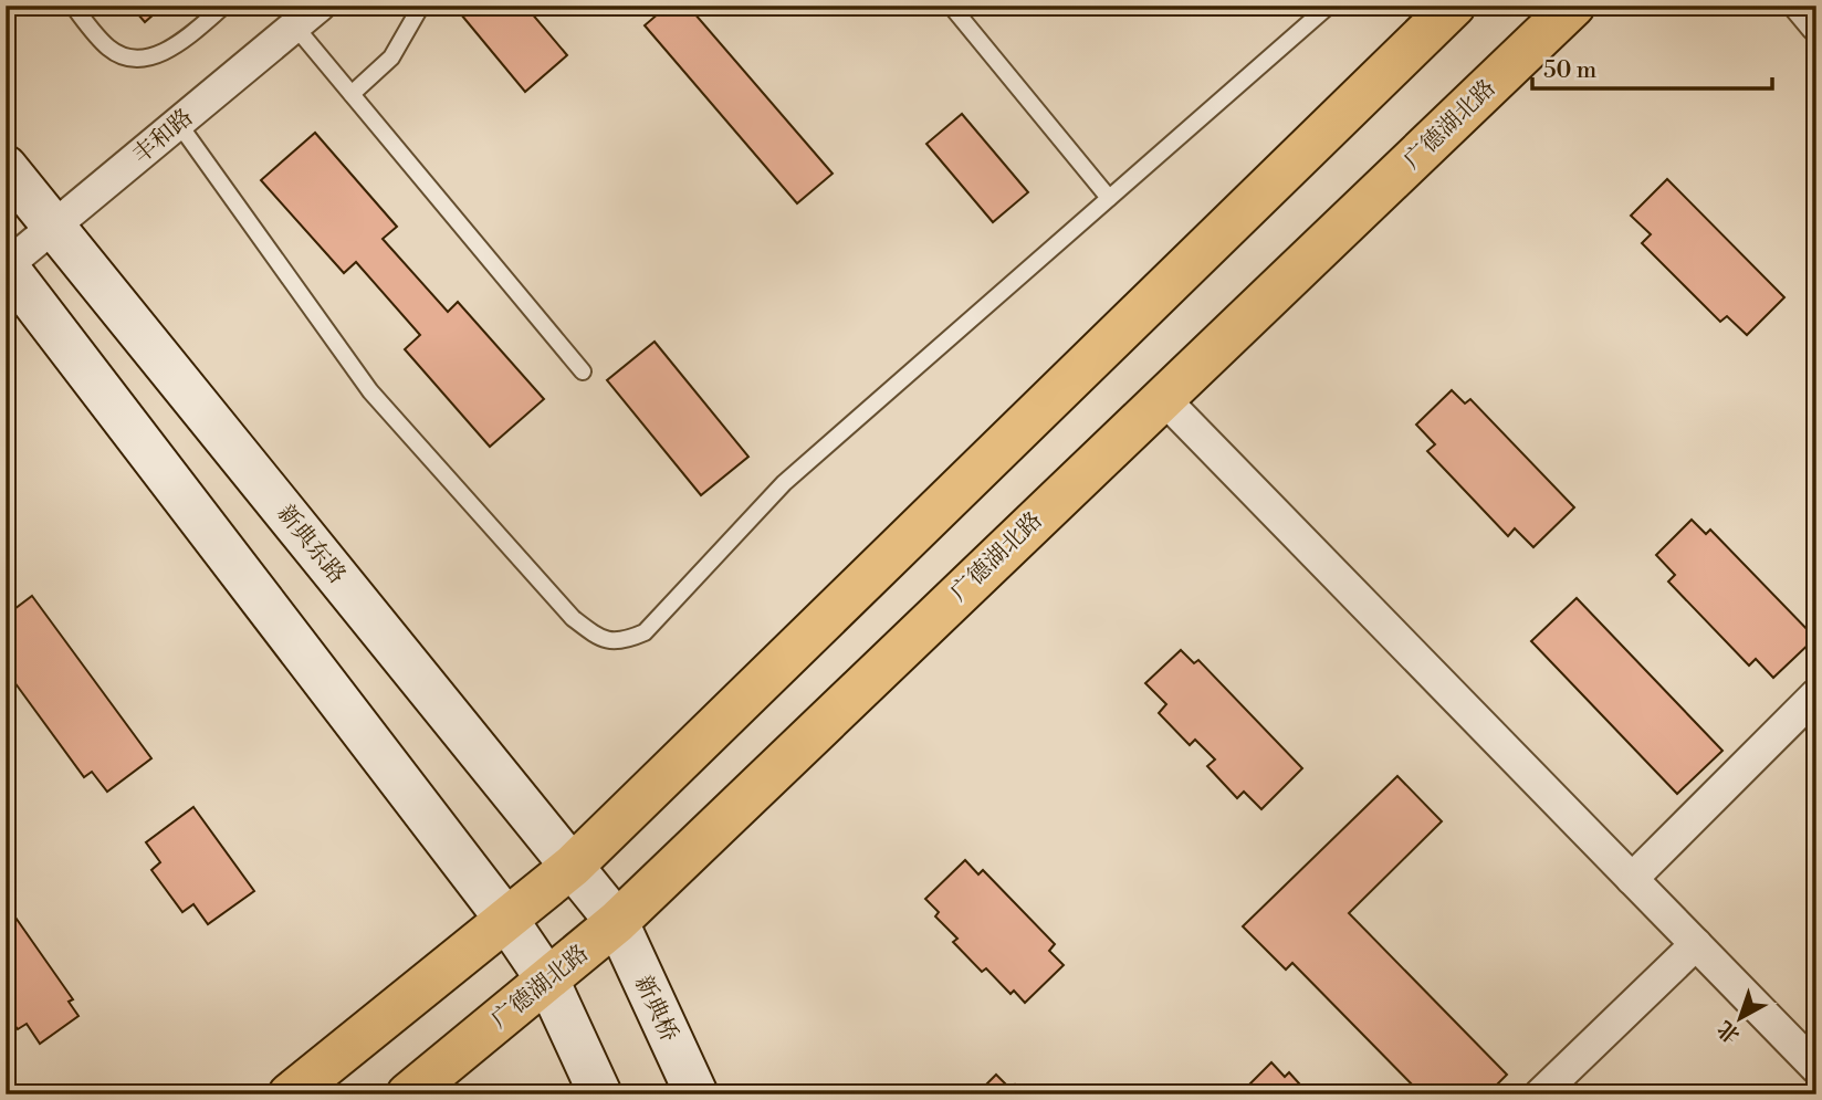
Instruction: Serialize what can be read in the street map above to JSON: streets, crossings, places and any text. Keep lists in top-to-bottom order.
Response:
{
  "streets": {
    "main road": ["广德湖北路", "新典东路", "新典桥"],
    "street": ["丰和路"]
  },
  "crossings": [
    ["广德湖北路", "新典东路"],
    ["广德湖北路", "新典桥"],
    ["丰和路", "新典东路"],
    ["新典东路", "新典桥"]
  ],
  "scale_bar": "50 m",
  "north": "bottom left"
}
